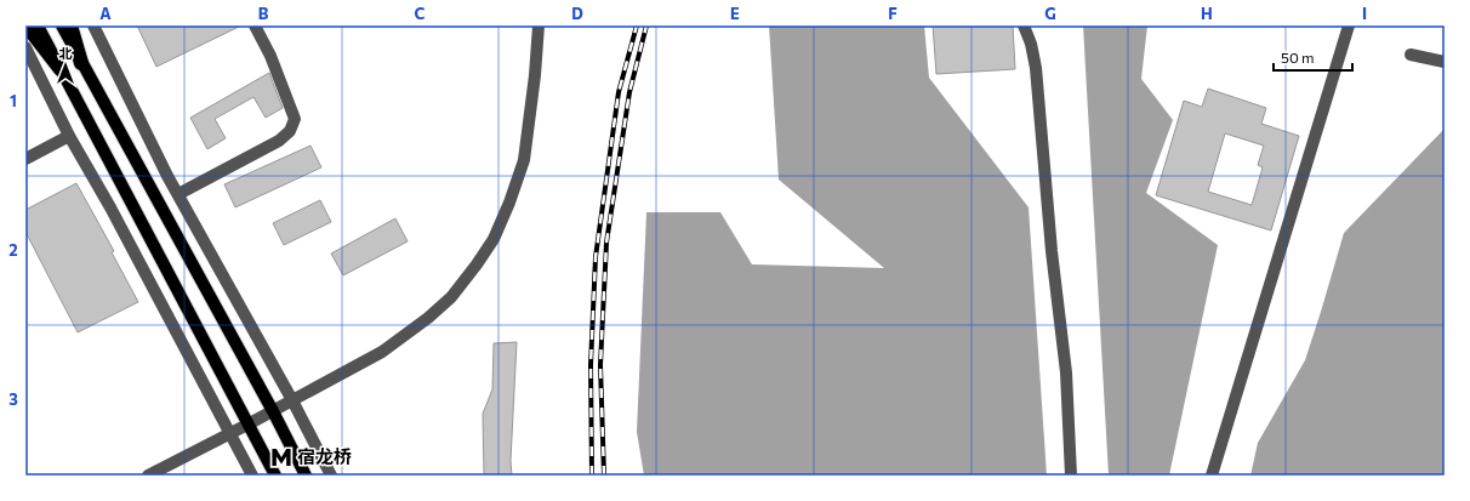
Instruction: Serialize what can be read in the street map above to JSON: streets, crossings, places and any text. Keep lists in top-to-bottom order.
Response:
{
  "places": {
    "metro station": ["宿龙桥"]
  },
  "scale_bar": "50 m",
  "north": "top",
  "grid": {
    "columns": [
      "A",
      "B",
      "C",
      "D",
      "E",
      "F",
      "G",
      "H",
      "I"
    ],
    "rows": ["1", "2", "3"]
  }
}
